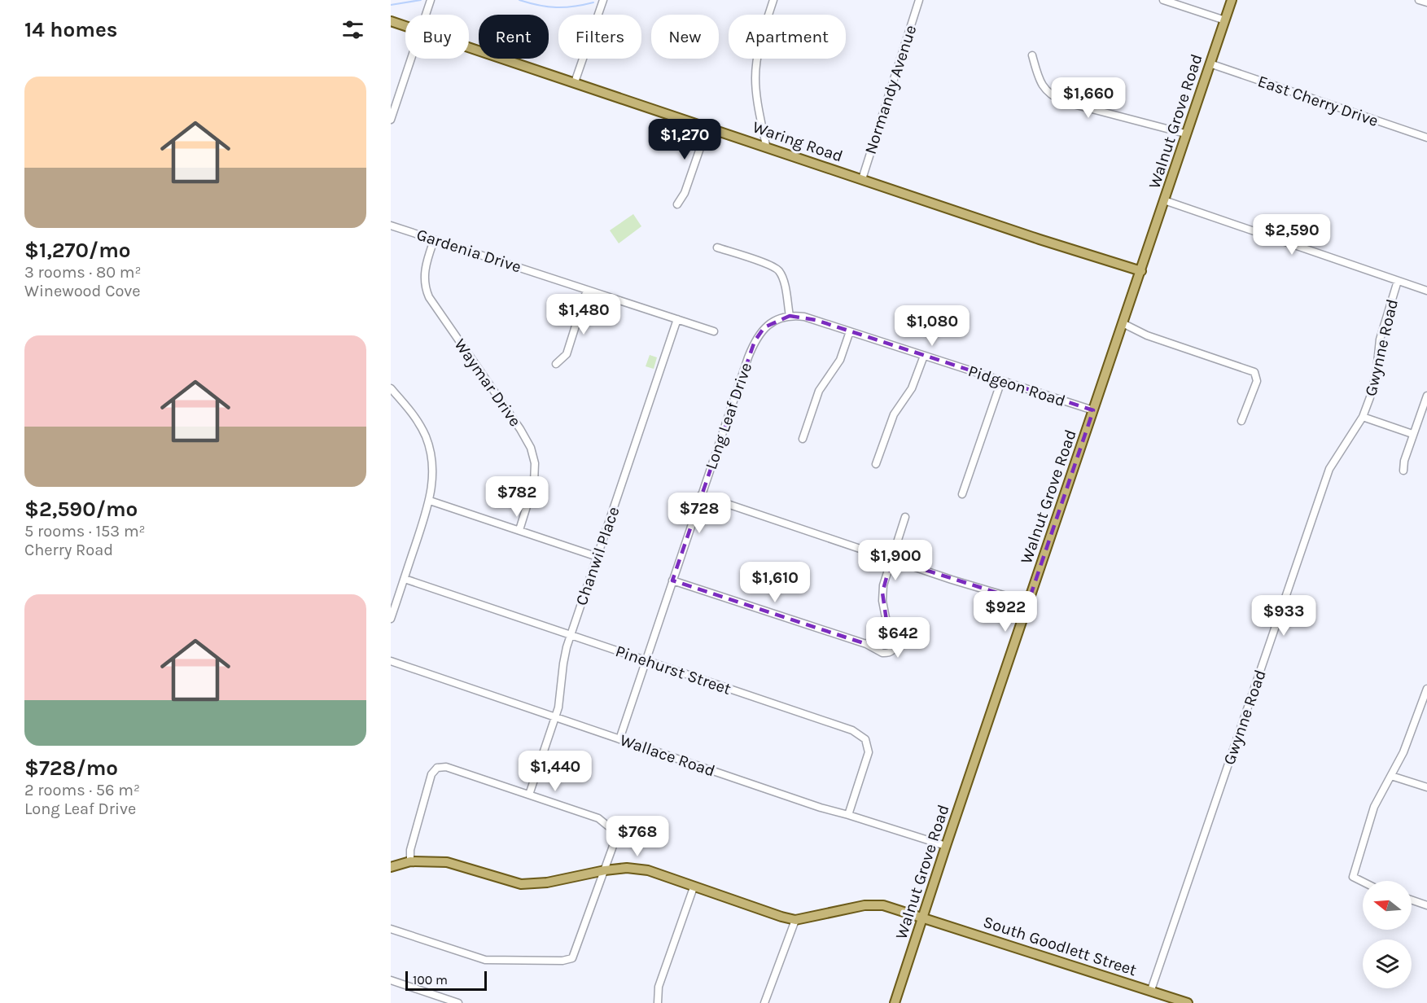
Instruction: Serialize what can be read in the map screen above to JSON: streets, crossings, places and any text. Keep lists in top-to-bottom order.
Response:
{
  "streets": {
    "main road": ["Walnut Grove Road", "Waring Road", "South Goodlett Street"],
    "street": [
      "Normandy Avenue",
      "East Cherry Drive",
      "Gardenia Drive",
      "Gwynne Road",
      "Waymar Drive",
      "Pidgeon Road",
      "Long Leaf Drive",
      "Chanwil Place",
      "Pinehurst Street",
      "Wallace Road"
    ]
  },
  "crossings": [
    ["Normandy Avenue", "Waring Road"],
    ["East Cherry Drive", "Walnut Grove Road"],
    ["Walnut Grove Road", "Waring Road"],
    ["Walnut Grove Road", "Pidgeon Road"],
    ["Walnut Grove Road", "Wallace Road"],
    ["Walnut Grove Road", "South Goodlett Street"],
    ["Gardenia Drive", "Waymar Drive"],
    ["Gardenia Drive", "Chanwil Place"],
    ["Gwynne Road", "South Goodlett Street"],
    ["Pidgeon Road", "Long Leaf Drive"],
    ["Long Leaf Drive", "Pinehurst Street"],
    ["Long Leaf Drive", "Wallace Road"],
    ["Chanwil Place", "Pinehurst Street"],
    ["Chanwil Place", "Wallace Road"],
    ["Pinehurst Street", "Wallace Road"]
  ],
  "scale_bar": "100 m",
  "north": "left",
  "page": {
    "heading": "14 homes",
    "chip": [
      "Buy",
      "Rent",
      "Filters",
      "New",
      "Apartment"
    ],
    "list": [
      {
        "name": "$1,270/mo",
        "note": "3 rooms · 80 m² · Winewood Cove"
      },
      {
        "name": "$2,590/mo",
        "note": "5 rooms · 153 m² · Cherry Road"
      },
      {
        "name": "$728/mo",
        "note": "2 rooms · 56 m² · Long Leaf Drive"
      }
    ],
    "price": [
      "$1,660",
      "$1,270",
      "$2,590",
      "$1,480",
      "$1,080",
      "$782",
      "$728",
      "$1,900",
      "$1,610",
      "$922",
      "$933",
      "$642",
      "$1,440",
      "$768"
    ],
    "scale": "100 m"
  }
}
